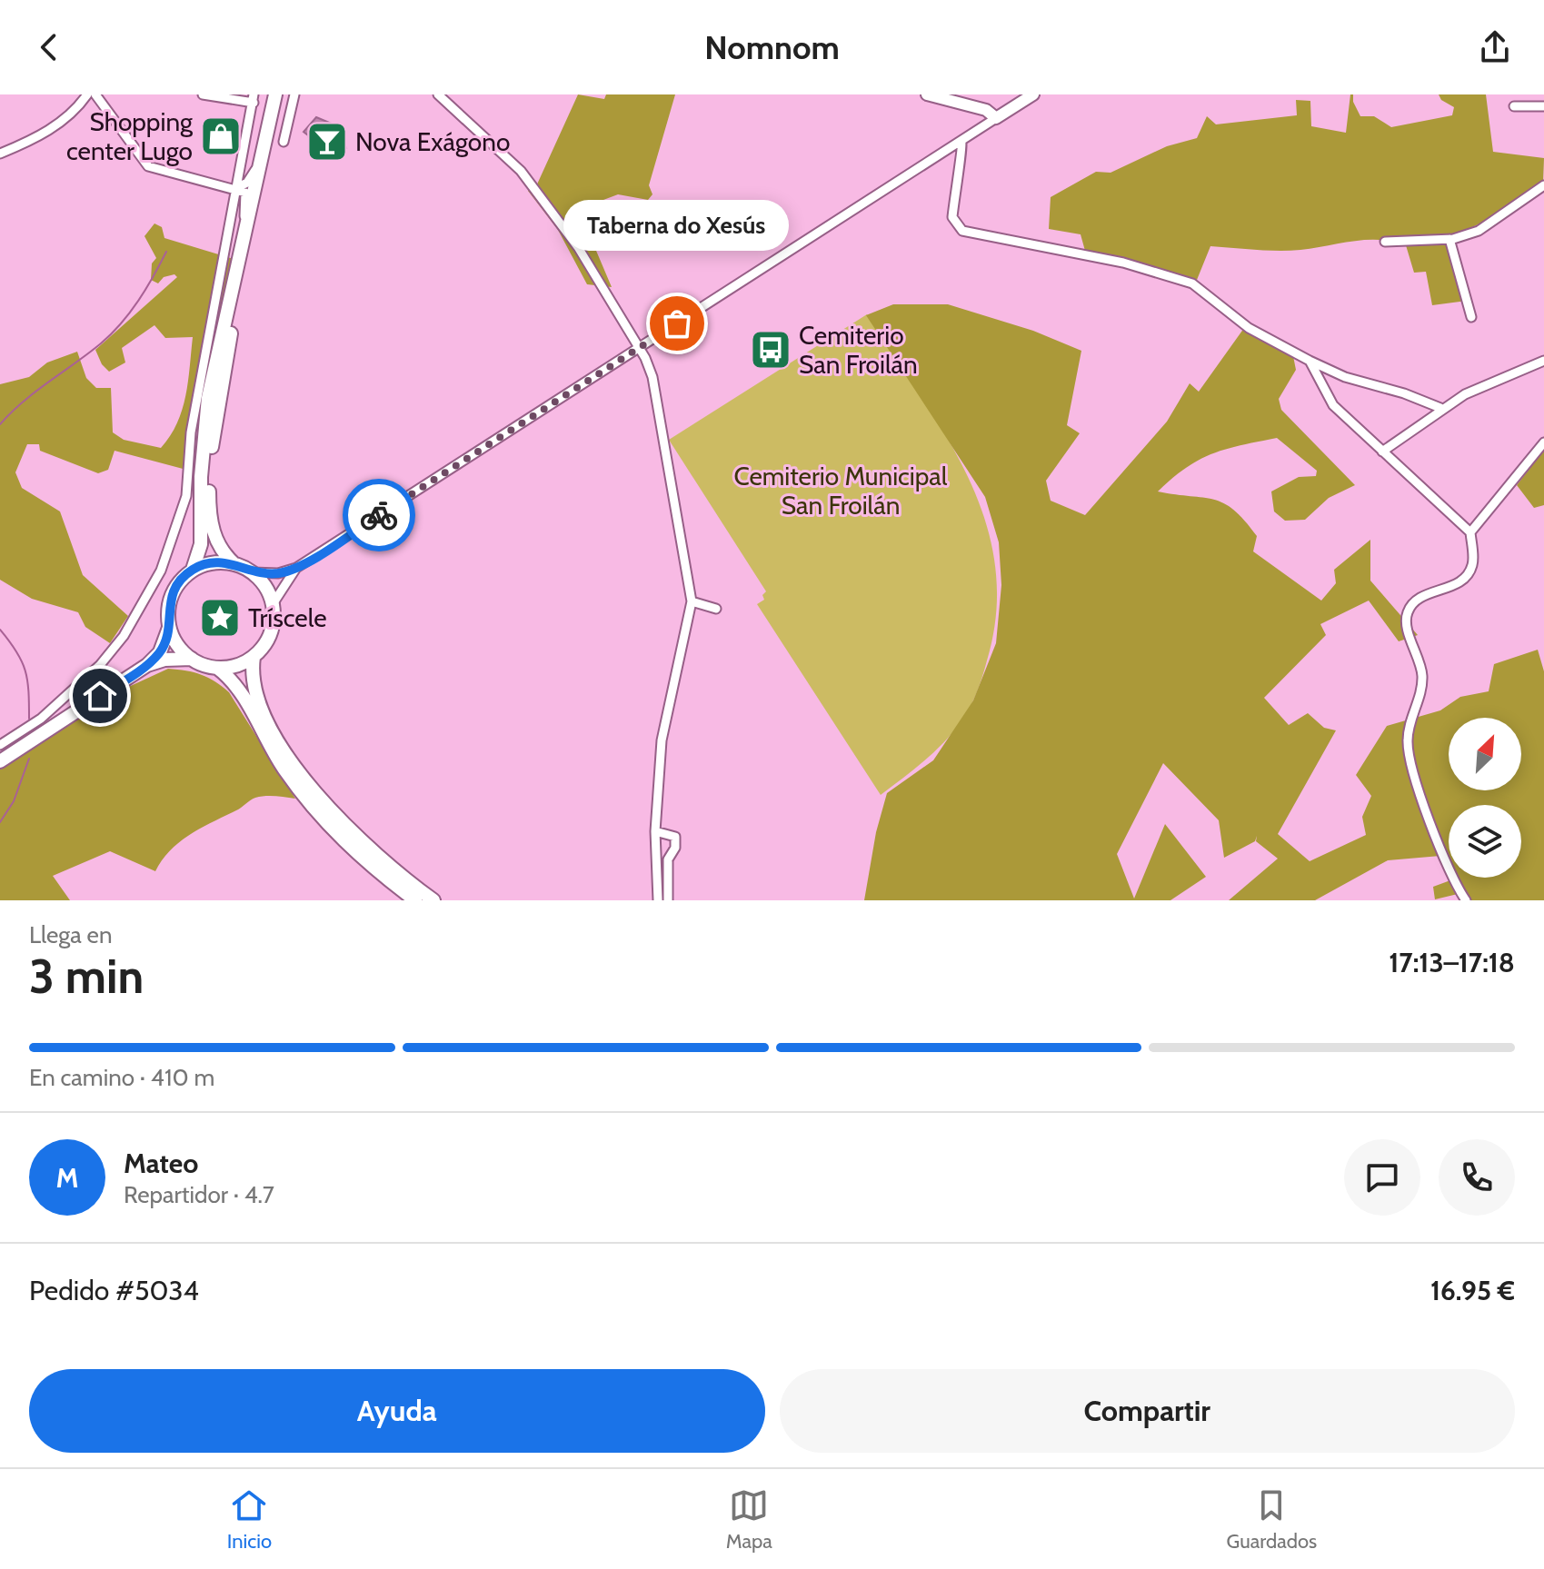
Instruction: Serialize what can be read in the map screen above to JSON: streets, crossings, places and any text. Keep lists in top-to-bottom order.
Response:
{
  "parks": ["Cemiterio Municipal San Froilán"],
  "places": {
    "shop": ["Shopping center Lugo"],
    "bar": ["Nova Exágono"],
    "other": ["Taberna do Xesús"],
    "bus stop": ["Cemiterio San Froilán"],
    "place": ["Tríscele"]
  },
  "north": "top right",
  "page": {
    "header": "Nomnom",
    "bubble": "Taberna do Xesús",
    "heading": ["3 min", "Llega en", "17:13–17:18"],
    "panel": [
      "Mateo",
      "Repartidor · 4.7",
      "Pedido #5034",
      "16.95 €"
    ],
    "bar": "En camino · 410 m",
    "round": "M",
    "buttons": ["Ayuda", "Compartir"],
    "tabs": ["Inicio", "Mapa", "Guardados"]
  }
}
